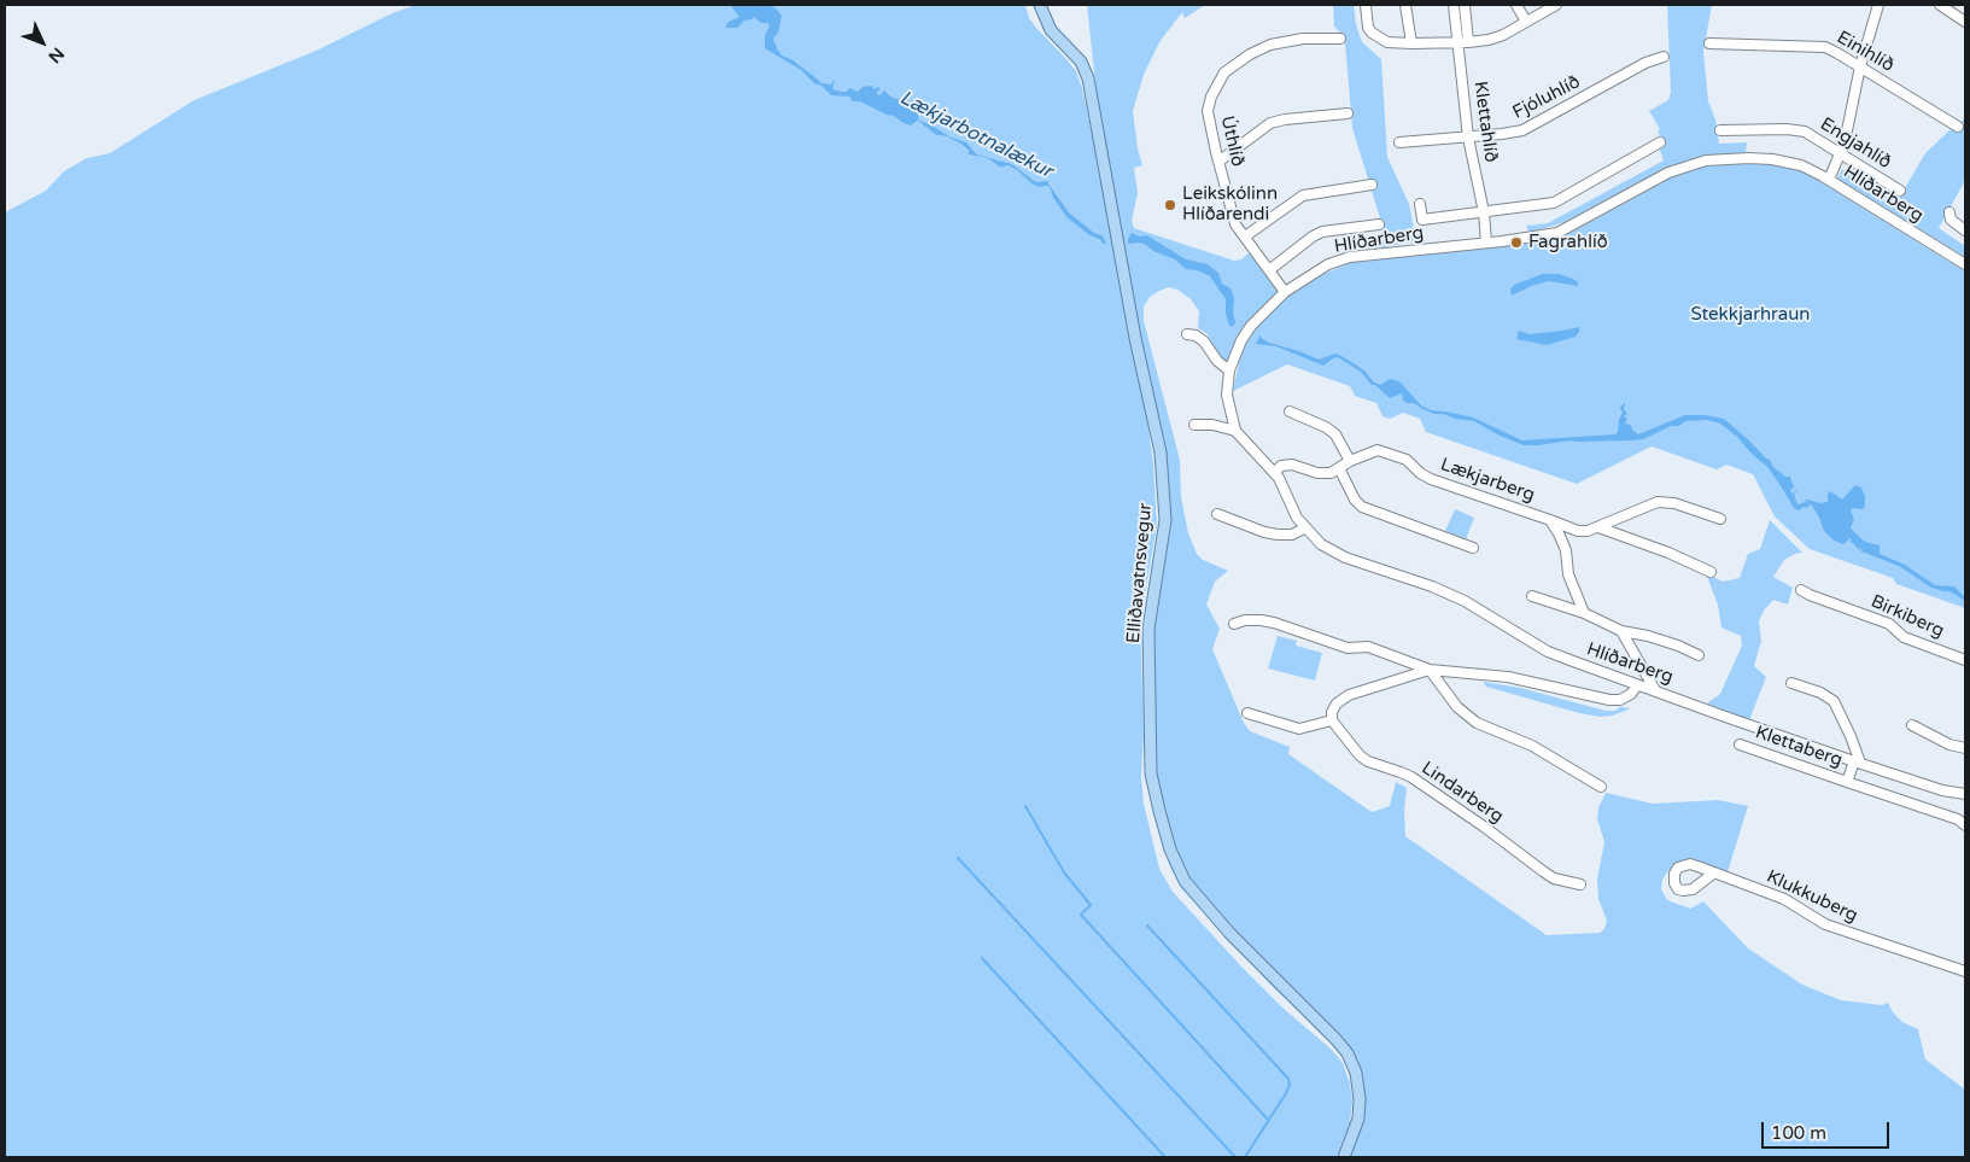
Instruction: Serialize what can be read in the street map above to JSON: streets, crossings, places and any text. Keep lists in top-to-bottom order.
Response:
{
  "streets": {
    "main road": ["Elliðavatnsvegur"],
    "street": [
      "Einihlíð",
      "Fjóluhlíð",
      "Klettahlíð",
      "Úthlíð",
      "Engjahlíð",
      "Hlíðarberg",
      "Lækjarberg",
      "Birkiberg",
      "Klettaberg",
      "Lindarberg",
      "Klukkuberg"
    ]
  },
  "crossings": [
    ["Fjóluhlíð", "Klettahlíð"],
    ["Klettahlíð", "Hlíðarberg"],
    ["Úthlíð", "Hlíðarberg"],
    ["Hlíðarberg", "Lækjarberg"],
    ["Hlíðarberg", "Klettaberg"]
  ],
  "water": ["Lækjarbotnalækur"],
  "parks": ["Stekkjarhraun"],
  "places": ["Leikskólinn Hlíðarendi", "Fagrahlíð"],
  "scale_bar": "100 m",
  "north": "bottom right"
}
